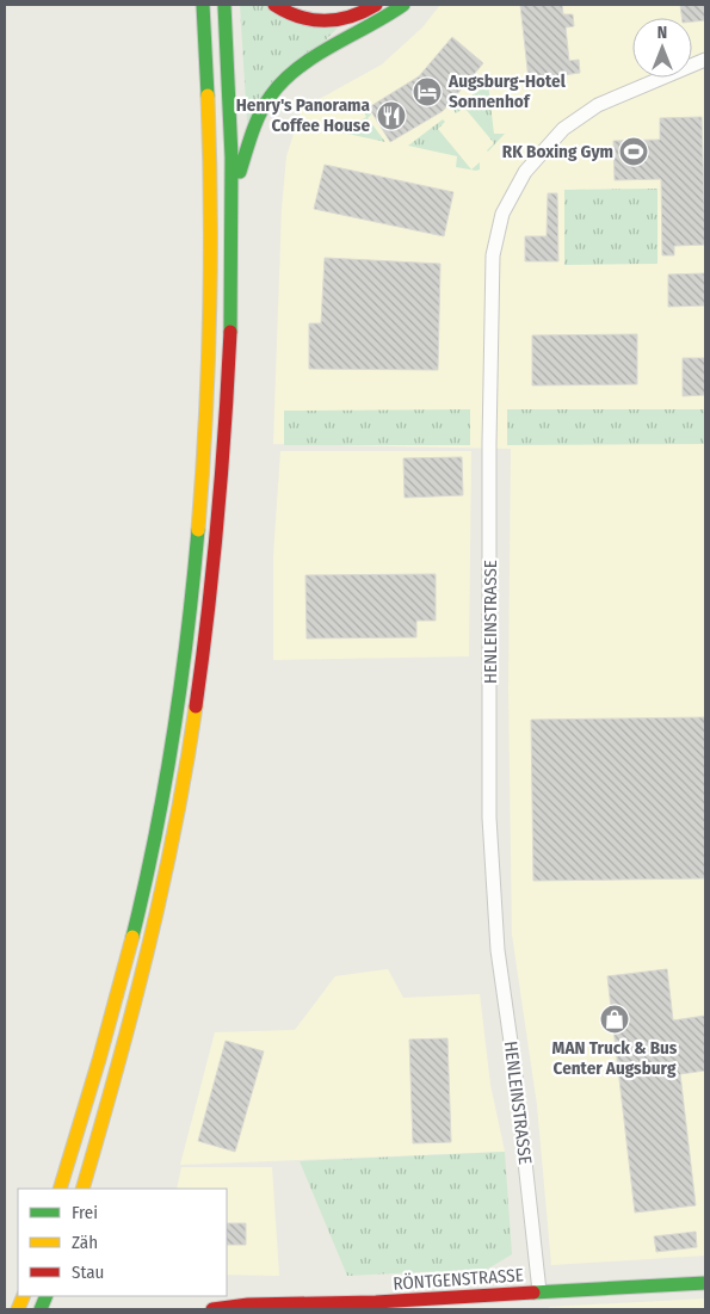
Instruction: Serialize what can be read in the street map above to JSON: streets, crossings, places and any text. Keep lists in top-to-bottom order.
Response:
{
  "streets": {
    "main road": ["RÖNTGENSTRASSE"],
    "street": ["HENLEINSTRASSE"]
  },
  "crossings": [
    ["HENLEINSTRASSE", "RÖNTGENSTRASSE"]
  ],
  "places": {
    "hotel": ["Augsburg-Hotel Sonnenhof"],
    "restaurant": ["Henry's Panorama Coffee House"],
    "sports": ["RK Boxing Gym"],
    "shop": ["MAN Truck & Bus Center Augsburg"]
  },
  "legend": ["Frei", "Zäh", "Stau"],
  "north": "top"
}
